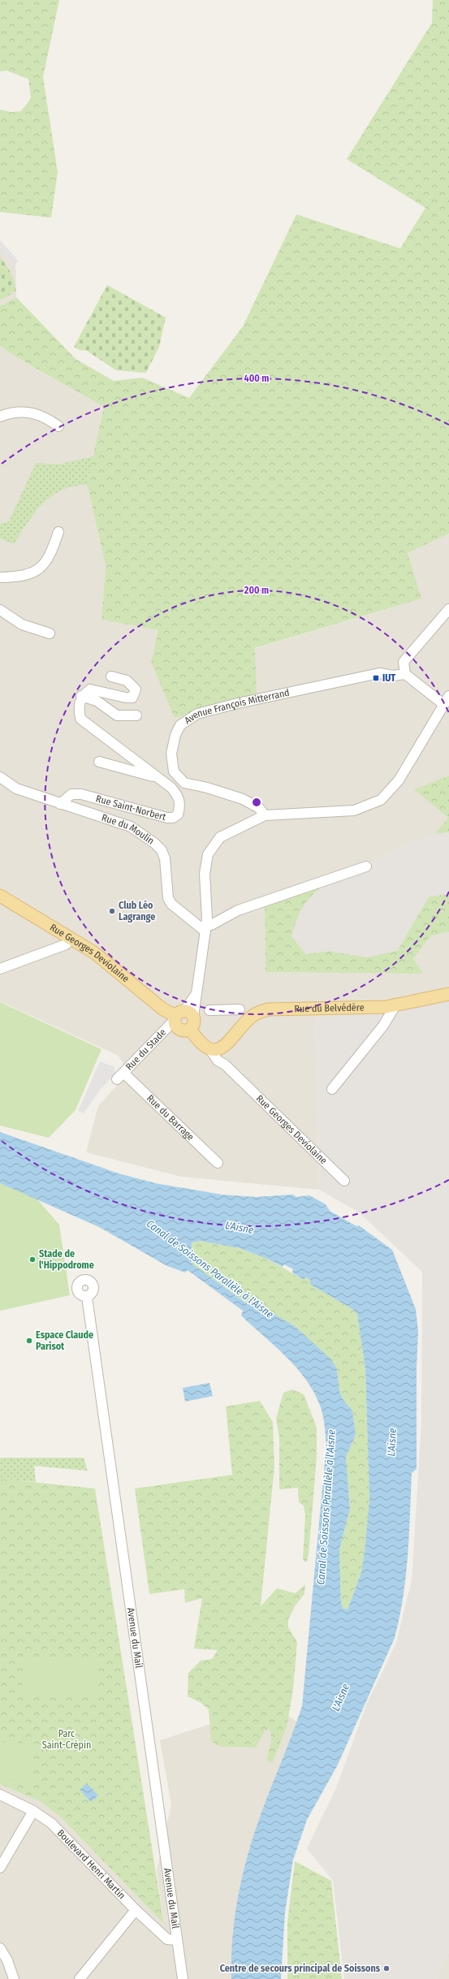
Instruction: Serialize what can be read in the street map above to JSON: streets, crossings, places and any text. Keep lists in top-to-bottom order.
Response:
{
  "streets": {
    "main road": ["Rue Georges Deviolaine", "Rue du Belvédère"],
    "street": [
      "Avenue François Mitterrand",
      "Rue Saint-Norbert",
      "Rue du Moulin",
      "Rue du Stade",
      "Rue du Barrage",
      "Avenue du Mail",
      "Boulevard Henri Martin"
    ]
  },
  "crossings": [
    ["Rue Saint-Norbert", "Rue du Moulin"],
    ["Rue Georges Deviolaine", "Rue du Stade"],
    ["Rue du Stade", "Rue du Barrage"],
    ["Avenue du Mail", "Boulevard Henri Martin"]
  ],
  "water": ["L'Aisne", "Canal de Soissons Parallèle à l'Aisne"],
  "parks": ["Parc Saint-Crépin"],
  "places": {
    "transit": ["IUT"],
    "other": [
      "Club Léo Lagrange",
      "Stade de l'Hippodrome",
      "Espace Claude Parisot",
      "Centre de secours principal de Soissons"
    ]
  },
  "rings": ["400 m", "200 m"]
}
